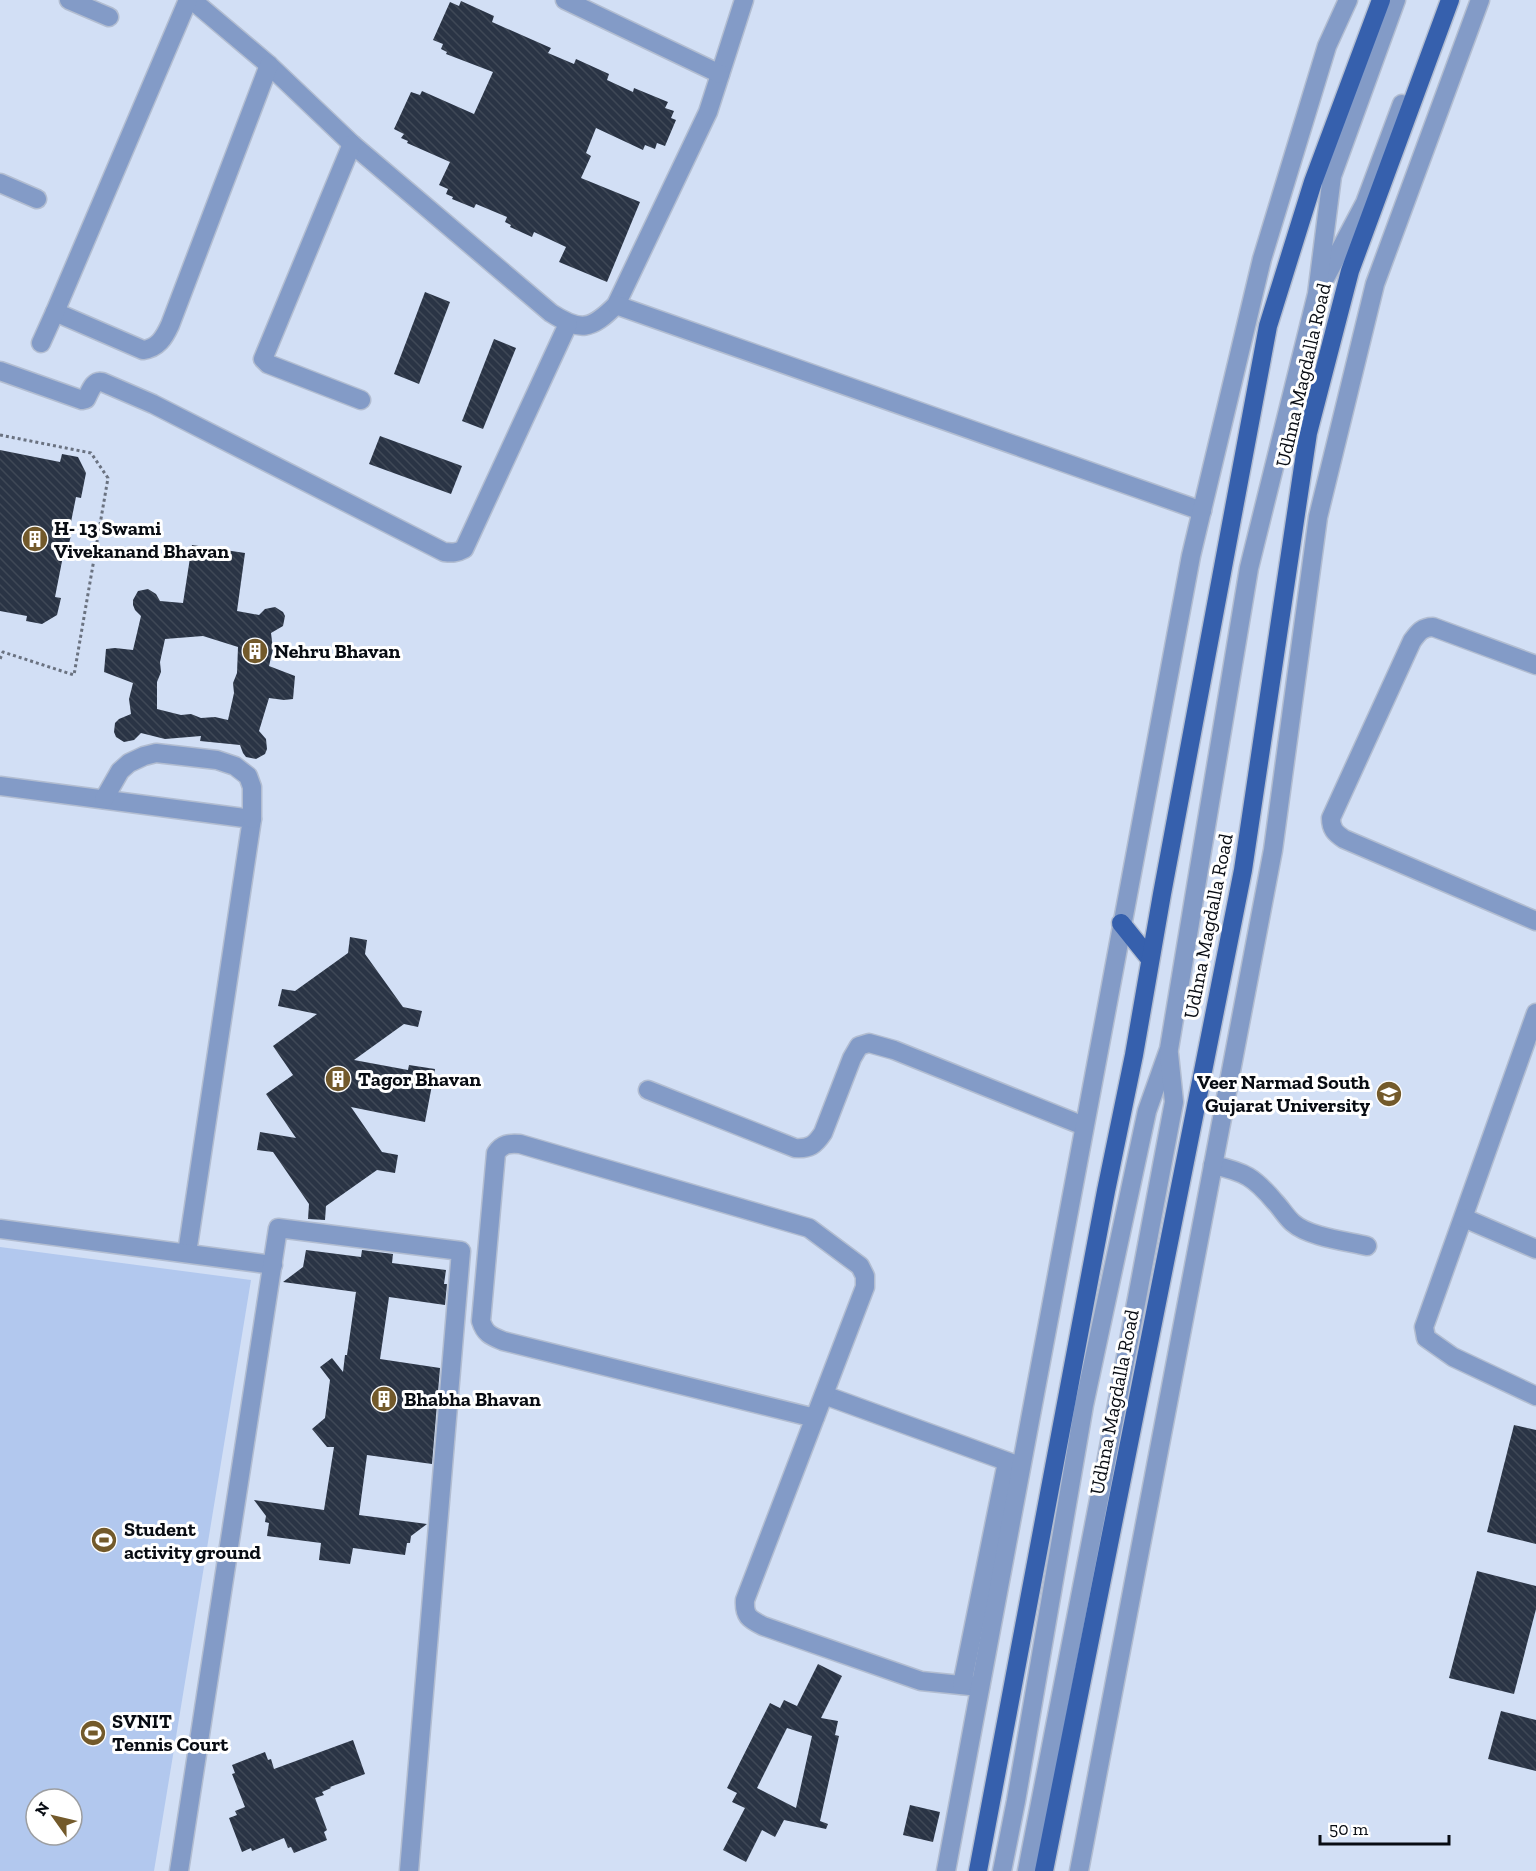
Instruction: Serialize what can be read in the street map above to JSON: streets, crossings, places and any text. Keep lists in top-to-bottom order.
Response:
{
  "streets": {
    "main road": ["Udhna Magdalla Road"]
  },
  "places": {
    "building": [
      "H- 13 Swami Vivekanand Bhavan",
      "Nehru Bhavan",
      "Tagor Bhavan",
      "Bhabha Bhavan"
    ],
    "school or university": ["Veer Narmad South Gujarat University"],
    "sports": ["Student activity ground", "SVNIT Tennis Court"]
  },
  "scale_bar": "50 m",
  "north": "top left"
}
